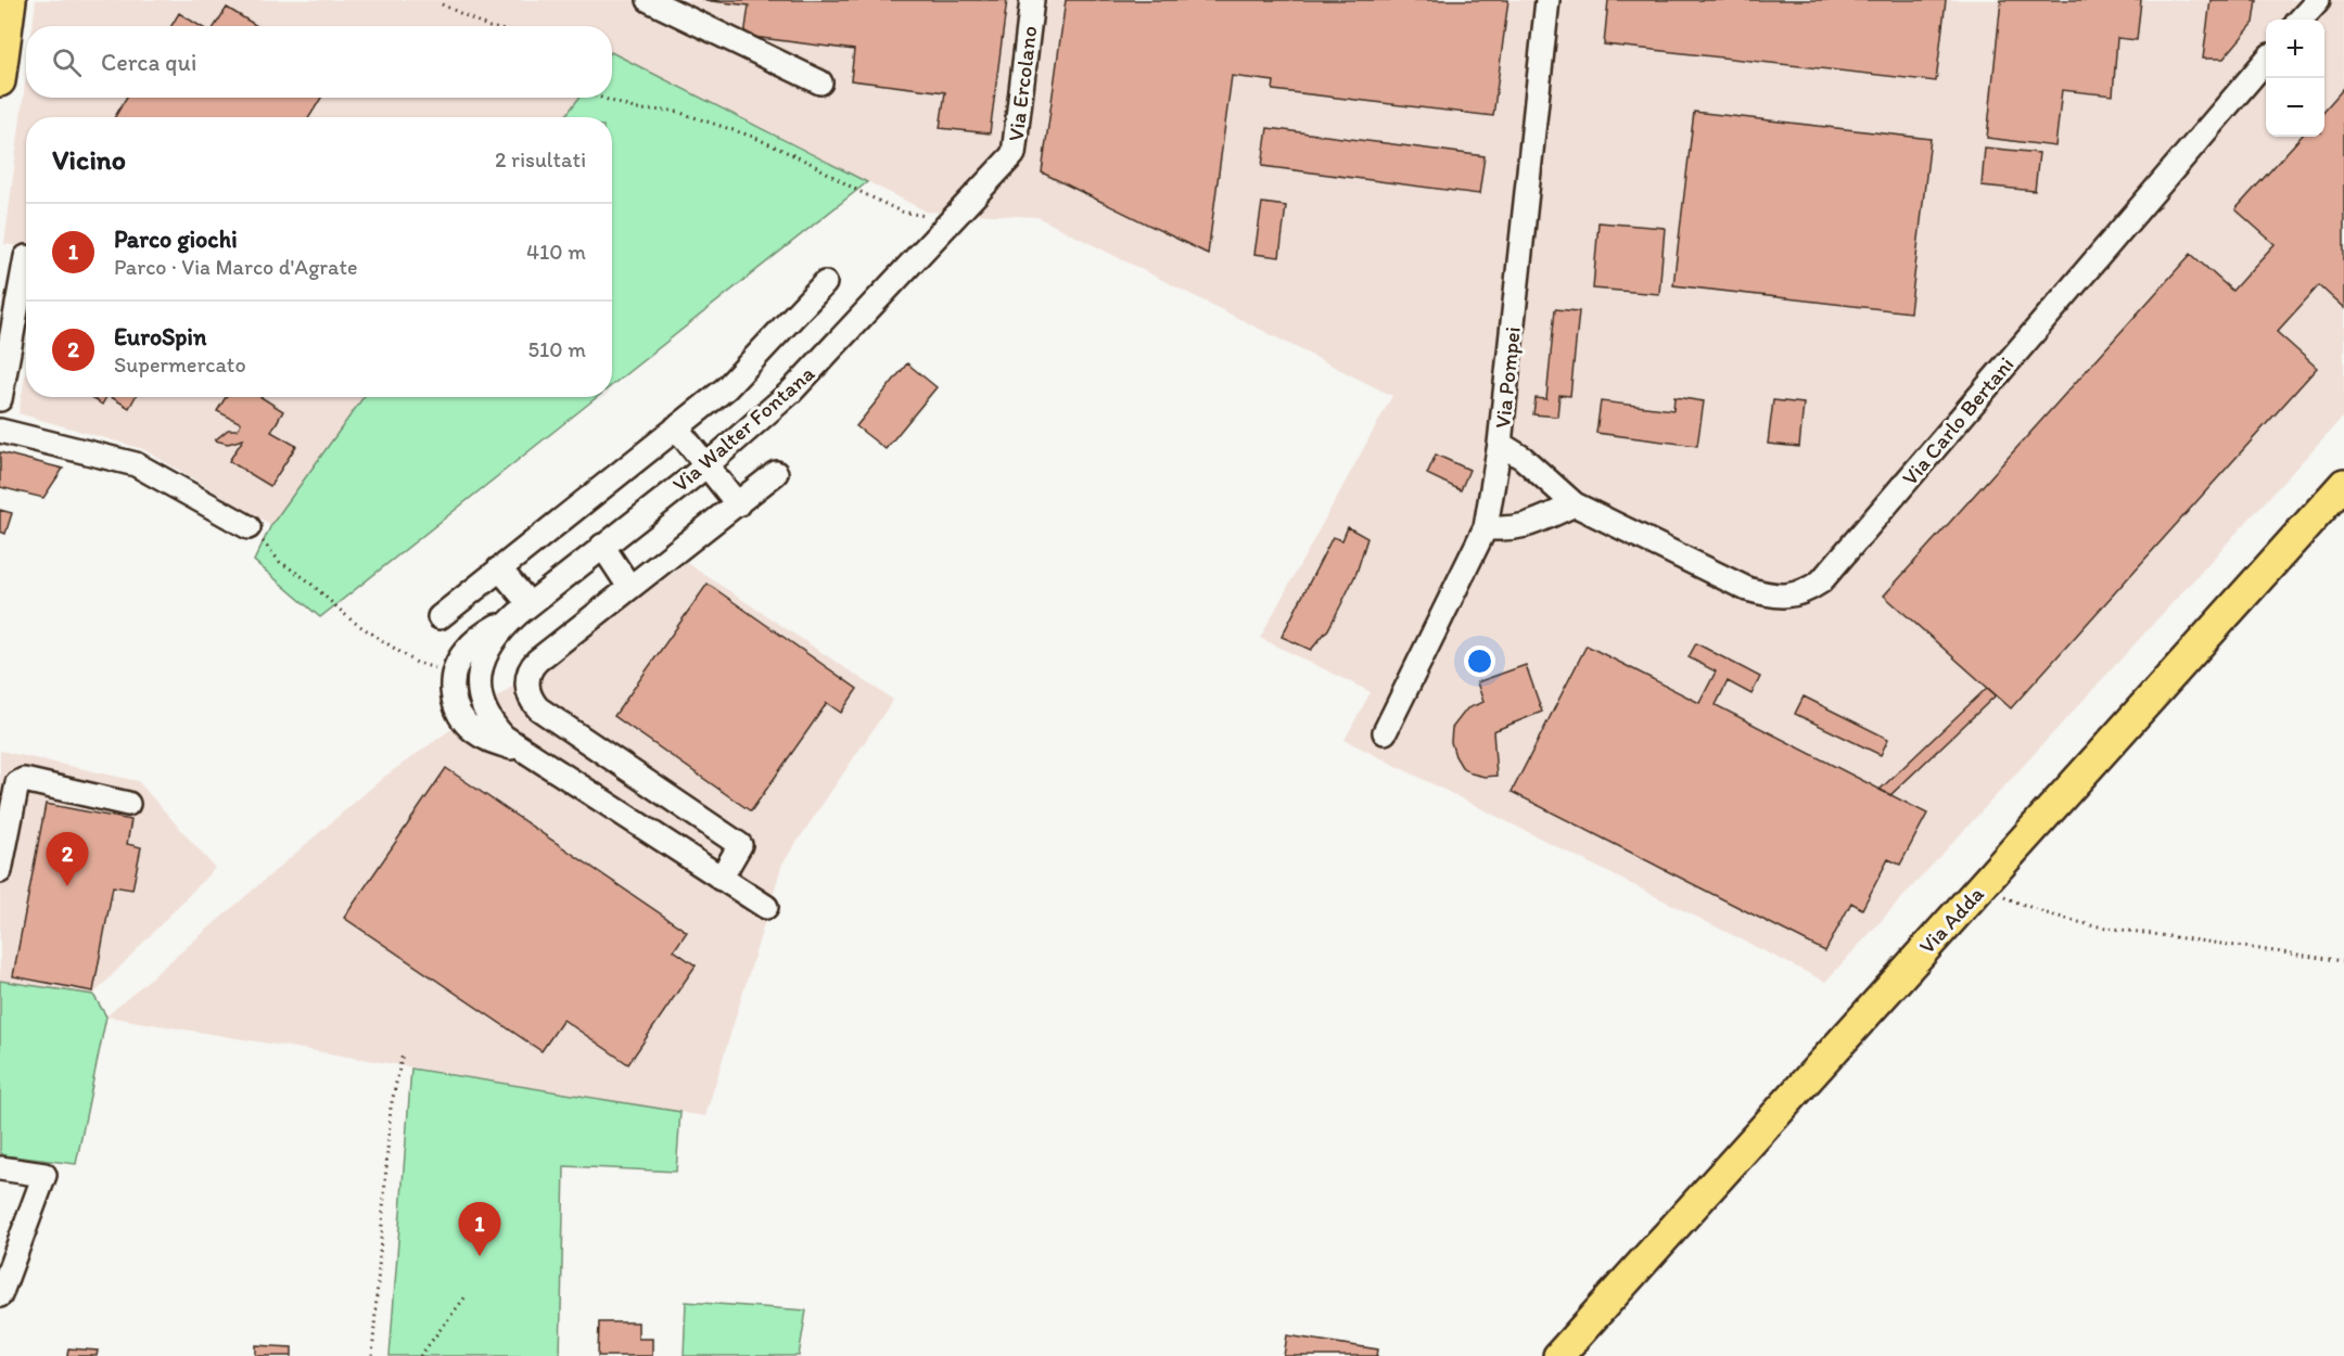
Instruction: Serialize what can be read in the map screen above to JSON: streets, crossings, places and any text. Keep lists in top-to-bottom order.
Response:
{
  "streets": {
    "main road": ["Via Adda"],
    "street": [
      "Via Ercolano",
      "Via Pompei",
      "Via Carlo Bertani",
      "Via Walter Fontana"
    ]
  },
  "crossings": [
    ["Via Ercolano", "Via Walter Fontana"],
    ["Via Pompei", "Via Carlo Bertani"]
  ],
  "page": {
    "map_buttons": ["+", "−"],
    "search": "Cerca qui",
    "heading": ["Vicino", "2 risultati"],
    "list": [
      {
        "mark": "1",
        "name": "Parco giochi",
        "note": "Parco · Via Marco d'Agrate",
        "value": "410 m"
      },
      {
        "mark": "2",
        "name": "EuroSpin",
        "note": "Supermercato",
        "value": "510 m"
      }
    ],
    "pins": ["2", "1"]
  }
}
